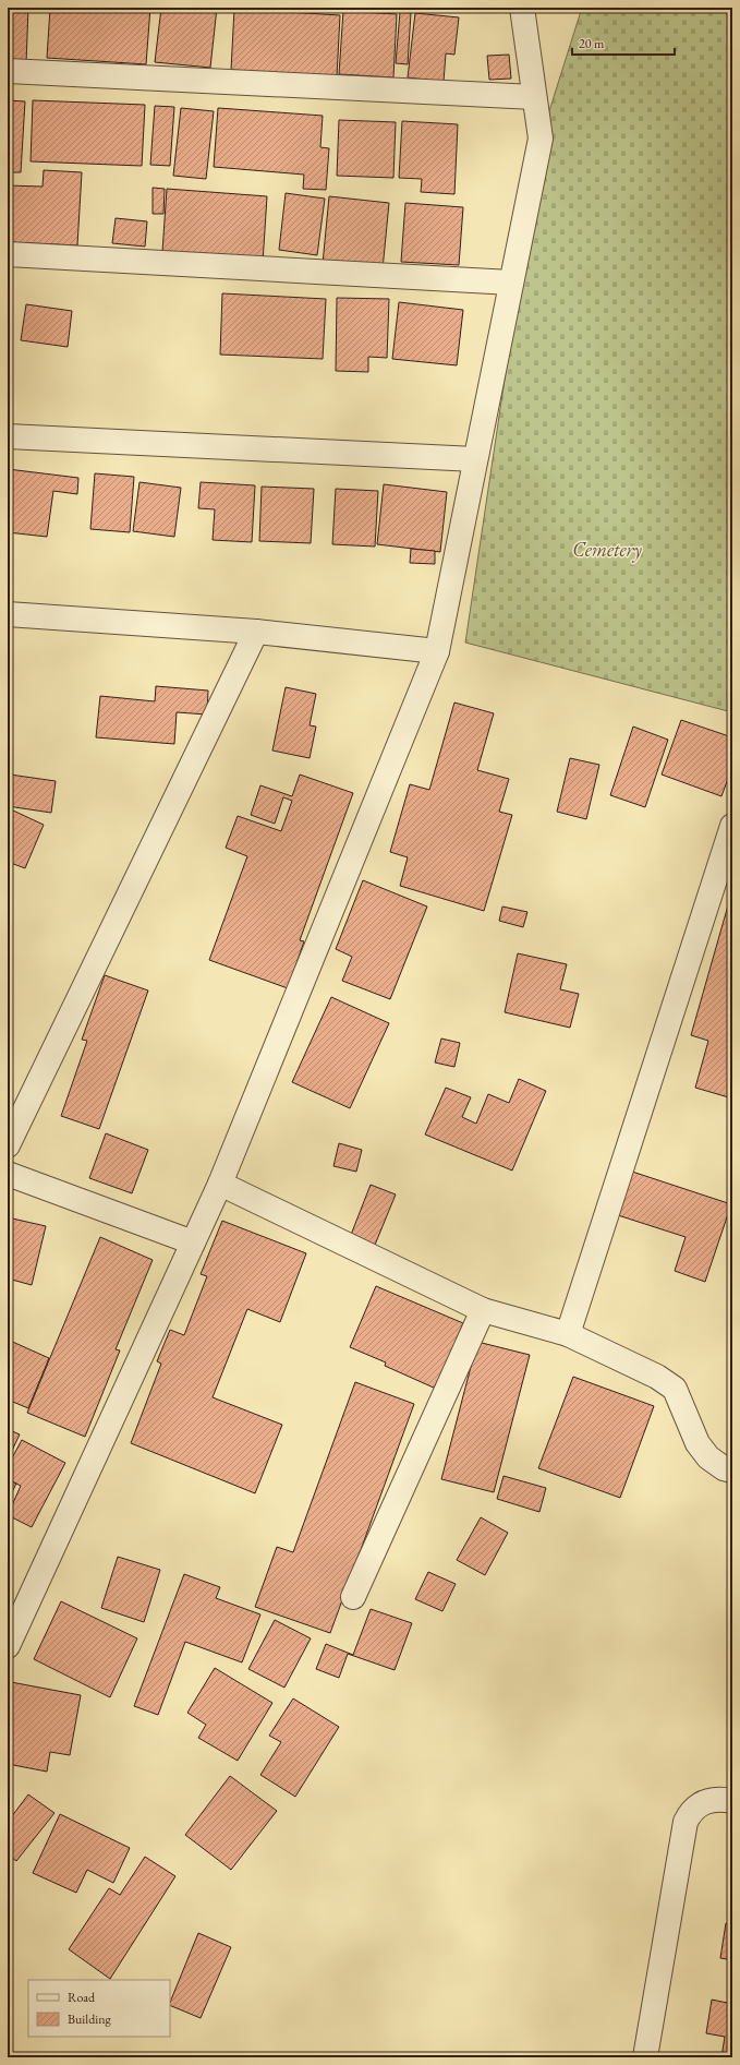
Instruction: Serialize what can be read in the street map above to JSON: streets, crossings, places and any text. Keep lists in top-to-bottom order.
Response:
{
  "parks": ["Cemetery"],
  "legend": ["Road", "Building"],
  "scale_bar": "20 m"
}
